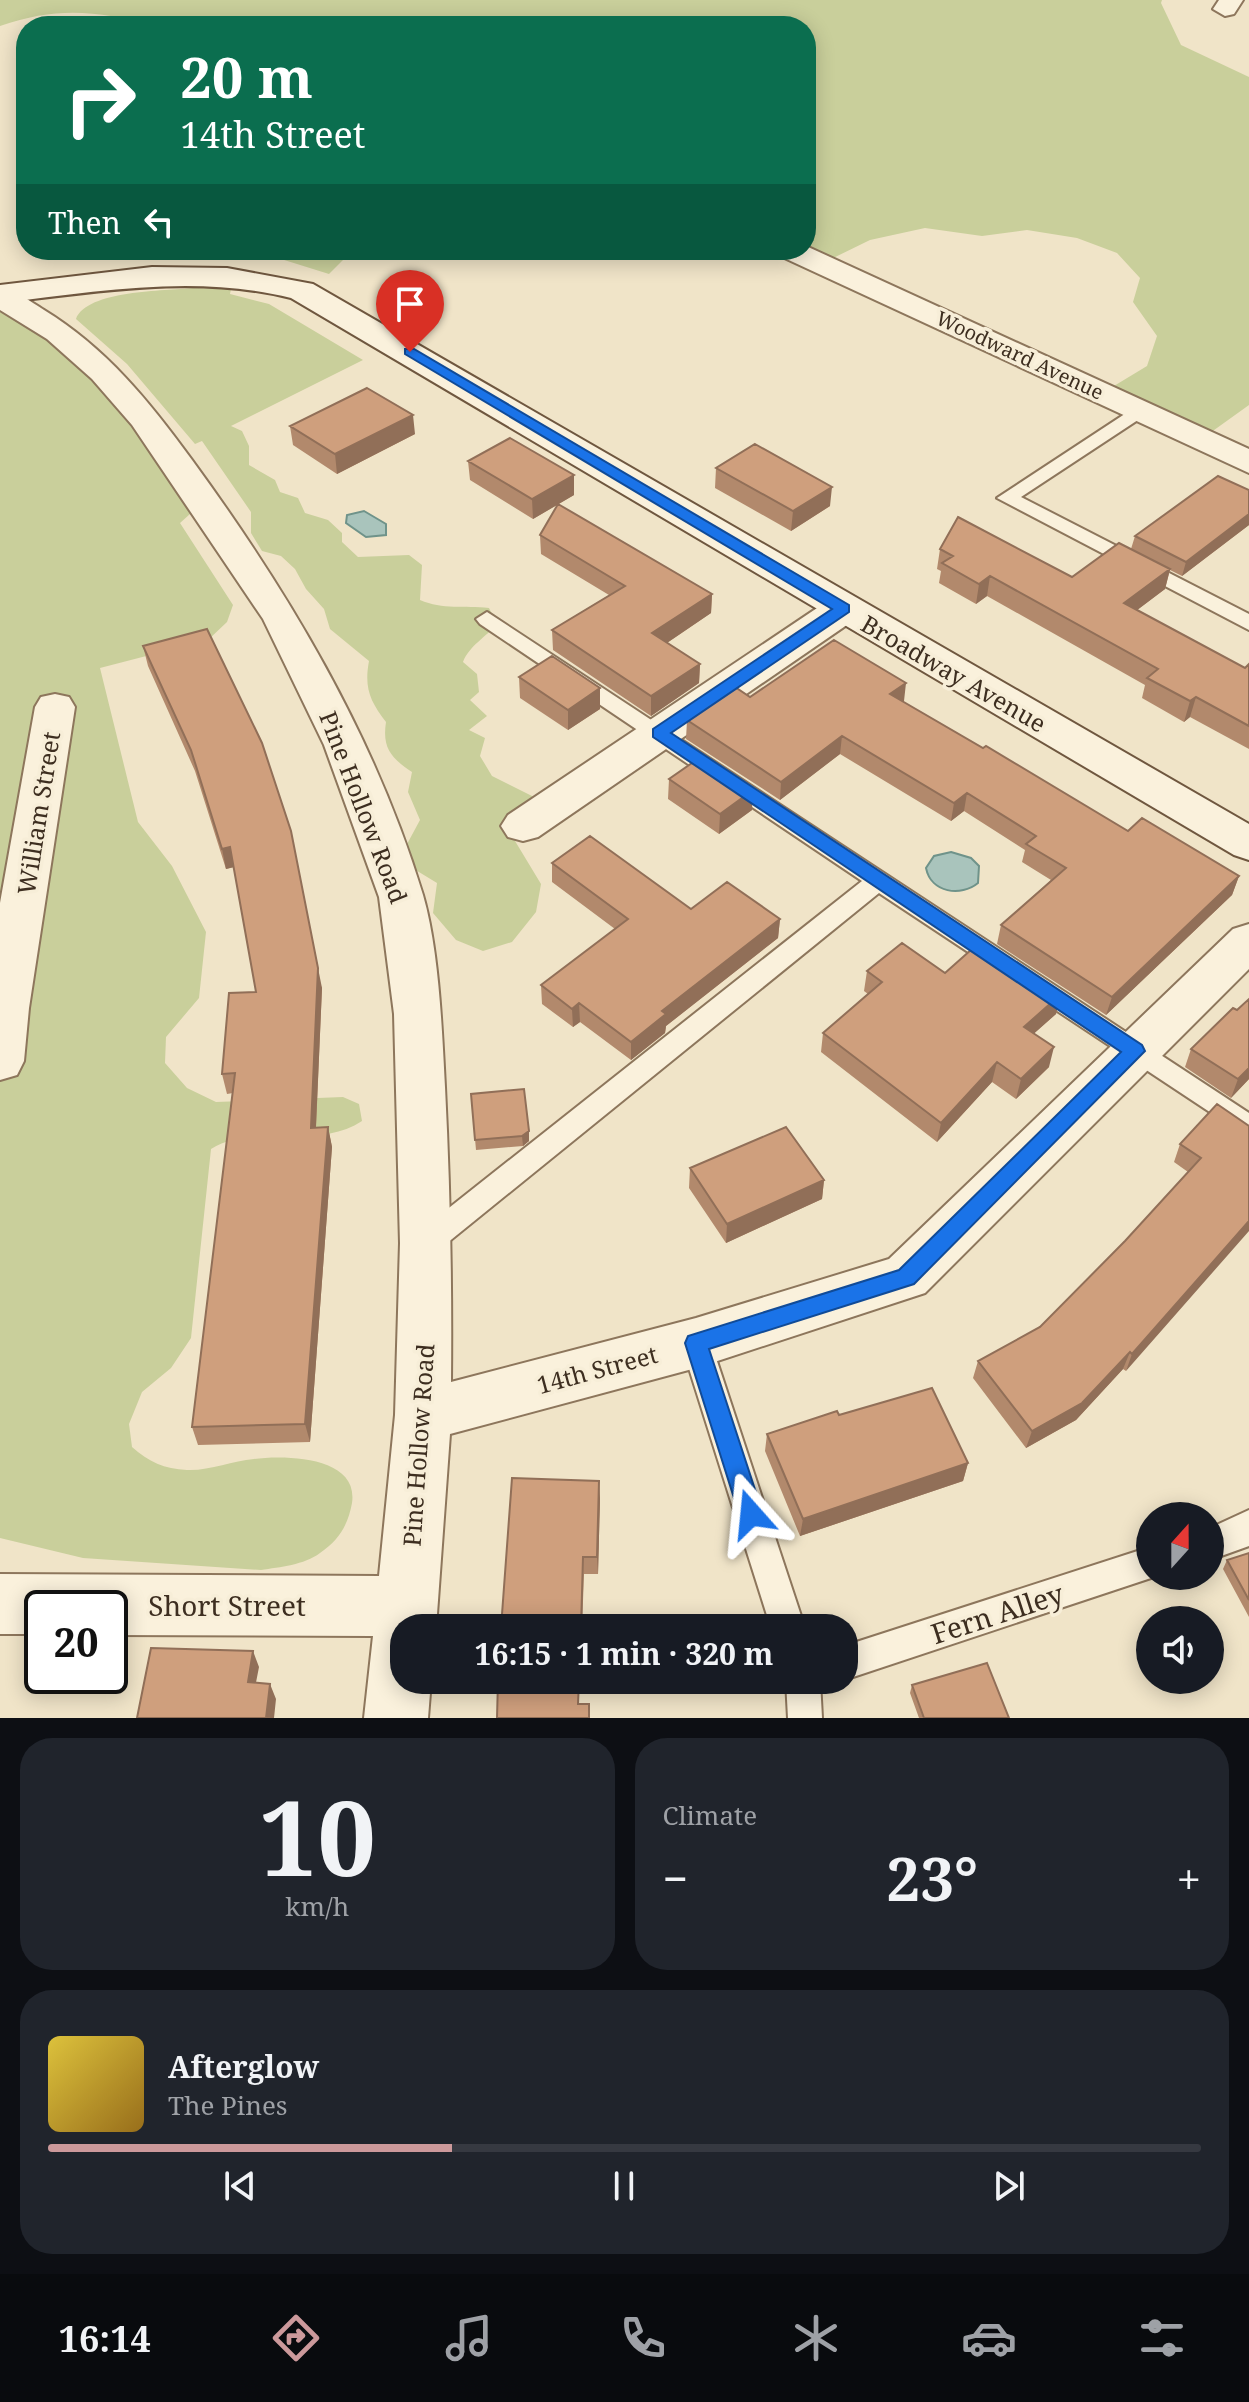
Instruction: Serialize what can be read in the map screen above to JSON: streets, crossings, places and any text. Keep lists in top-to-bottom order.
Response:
{
  "streets": {
    "street": [
      "Woodward Avenue",
      "Broadway Avenue",
      "Pine Hollow Road",
      "William Street",
      "14th Street",
      "Short Street"
    ],
    "lane": ["Fern Alley"]
  },
  "crossings": [
    ["Broadway Avenue", "Pine Hollow Road"],
    ["Pine Hollow Road", "14th Street"]
  ],
  "north": "top",
  "page": {
    "turn": ["20 m", "14th Street"],
    "then": "Then",
    "limit": "20",
    "trip": "16:15 · 1 min · 320 m",
    "tile": [
      ["10", "km/h"],
      "Climate"
    ],
    "heat": ["−", "23°", "+"],
    "song": ["Afterglow", "The Pines"],
    "tabs": "16:14"
  }
}
